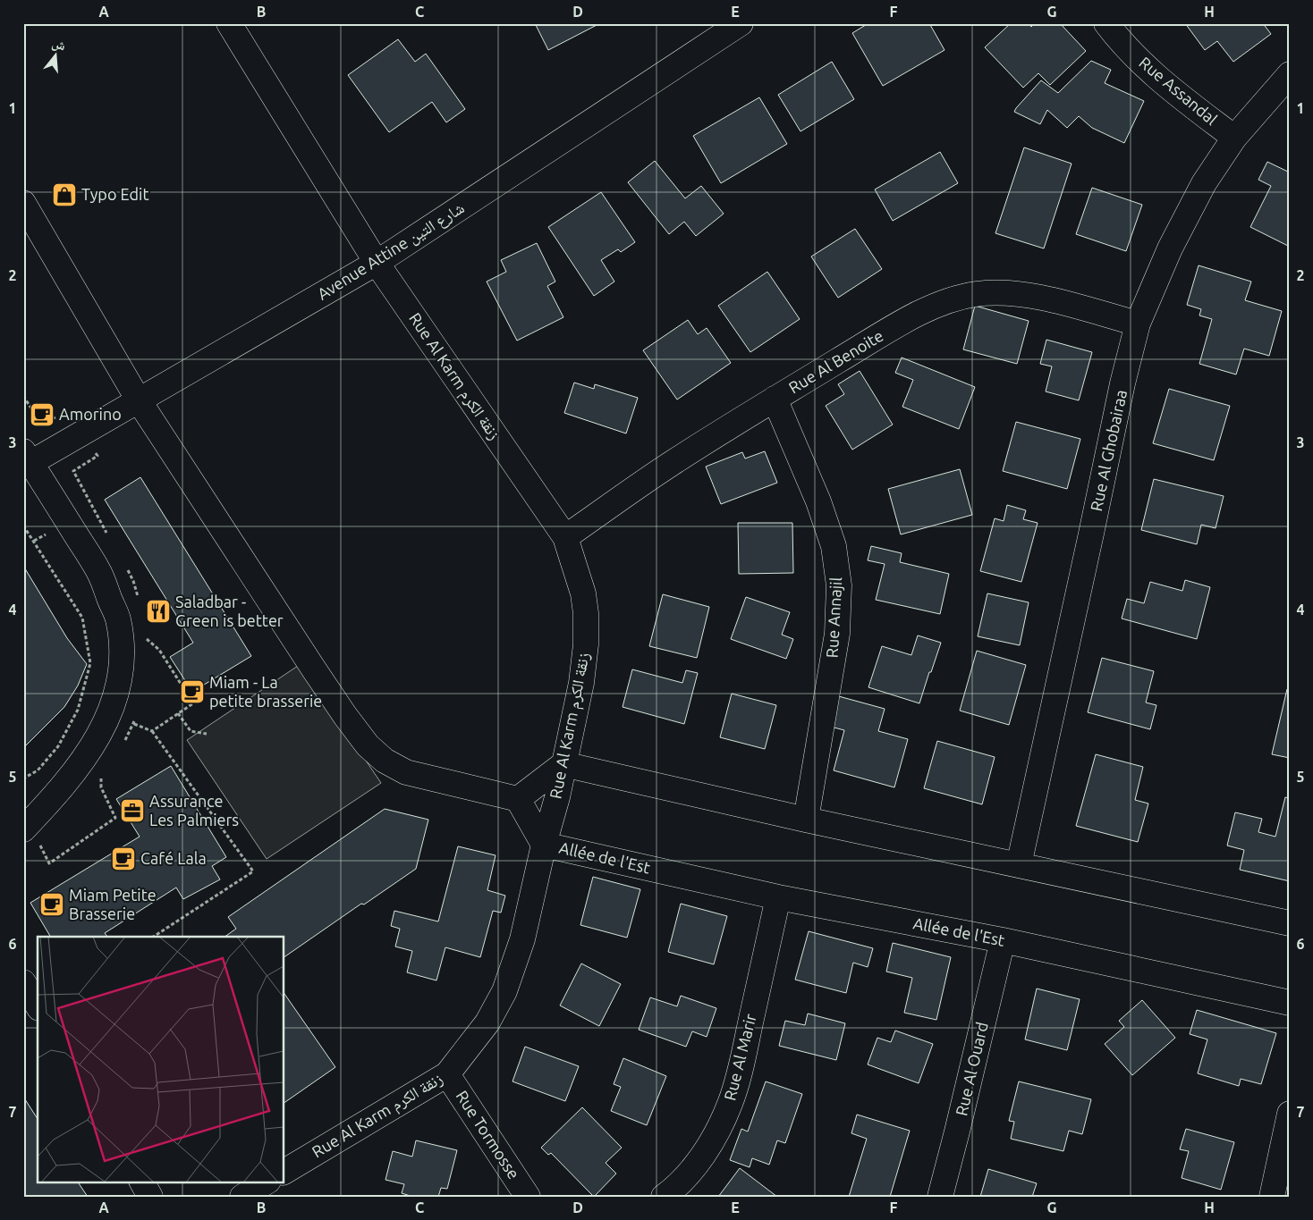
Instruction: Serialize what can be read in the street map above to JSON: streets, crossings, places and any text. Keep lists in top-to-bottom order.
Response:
{
  "streets": {
    "street": [
      "Rue Assandal",
      "Avenue Attine شارع التين",
      "Rue Al Benoite",
      "Rue Al Karm زنقة الكرم",
      "Rue Al Ghobairaa",
      "Rue Annajil",
      "Allée de l'Est",
      "Rue Al Marir",
      "Rue Al Ouard",
      "Rue Tormosse"
    ]
  },
  "crossings": [
    ["Rue Assandal", "Rue Al Ghobairaa"],
    ["Avenue Attine شارع التين", "Rue Al Karm زنقة الكرم"],
    ["Rue Al Benoite", "Rue Al Karm زنقة الكرم"],
    ["Rue Al Benoite", "Rue Al Ghobairaa"],
    ["Rue Al Benoite", "Rue Annajil"],
    ["Rue Al Karm زنقة الكرم", "Allée de l'Est"],
    ["Rue Al Karm زنقة الكرم", "Rue Tormosse"],
    ["Allée de l'Est", "Rue Al Marir"],
    ["Allée de l'Est", "Rue Al Ouard"]
  ],
  "places": {
    "shop": ["Typo Edit"],
    "cafe": [
      "Amorino",
      "Miam - La petite brasserie",
      "Café Lala",
      "Miam Petite Brasserie"
    ],
    "restaurant": ["Saladbar - Green is better"],
    "office": ["Assurance Les Palmiers"]
  },
  "north": "top",
  "grid": {
    "columns": [
      "A",
      "B",
      "C",
      "D",
      "E",
      "F",
      "G",
      "H"
    ],
    "rows": [
      "1",
      "2",
      "3",
      "4",
      "5",
      "6",
      "7"
    ]
  }
}
